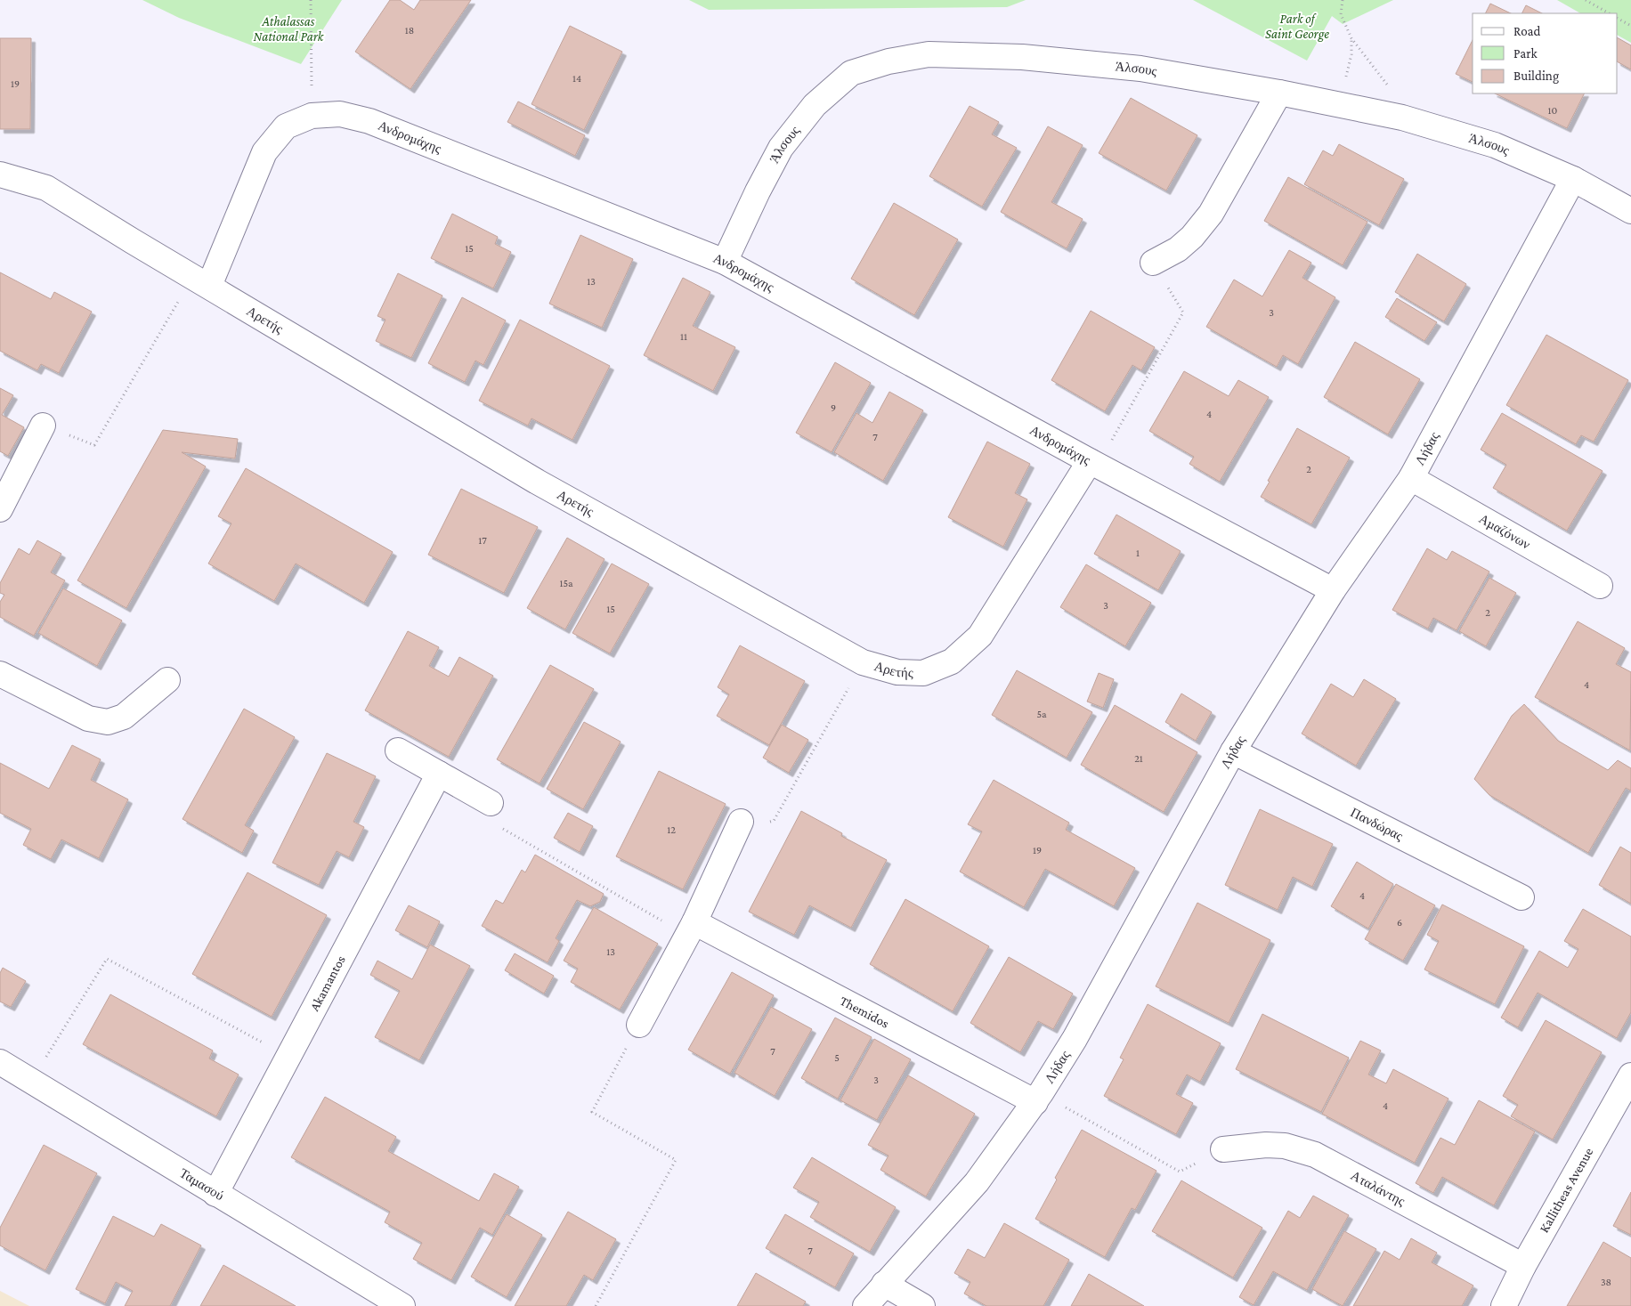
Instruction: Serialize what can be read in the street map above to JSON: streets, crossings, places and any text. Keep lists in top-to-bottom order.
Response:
{
  "streets": {
    "street": [
      "Άλσους",
      "Ανδρομάχης",
      "Αρετής",
      "Λήδας",
      "Αμαζόνων",
      "Πανδώρας",
      "Akamantos",
      "Themidos",
      "Ταμασού",
      "Αταλάντης",
      "Kallitheas Avenue"
    ]
  },
  "crossings": [
    ["Άλσους", "Ανδρομάχης"],
    ["Άλσους", "Λήδας"],
    ["Ανδρομάχης", "Αρετής"],
    ["Ανδρομάχης", "Λήδας"],
    ["Λήδας", "Αμαζόνων"],
    ["Λήδας", "Πανδώρας"],
    ["Λήδας", "Themidos"],
    ["Akamantos", "Ταμασού"],
    ["Αταλάντης", "Kallitheas Avenue"]
  ],
  "parks": ["Park of Saint George", "Athalassas National Park"],
  "house_numbers": [
    "18",
    "14",
    "19",
    "10",
    "15",
    "13",
    "3",
    "11",
    "9",
    "4",
    "7",
    "2",
    "17",
    "1",
    "15a",
    "3",
    "15",
    "2",
    "4",
    "5a",
    "21",
    "12",
    "19",
    "4",
    "6",
    "13",
    "7",
    "5",
    "3",
    "4",
    "7",
    "38"
  ],
  "legend": ["Road", "Park", "Building"]
}
